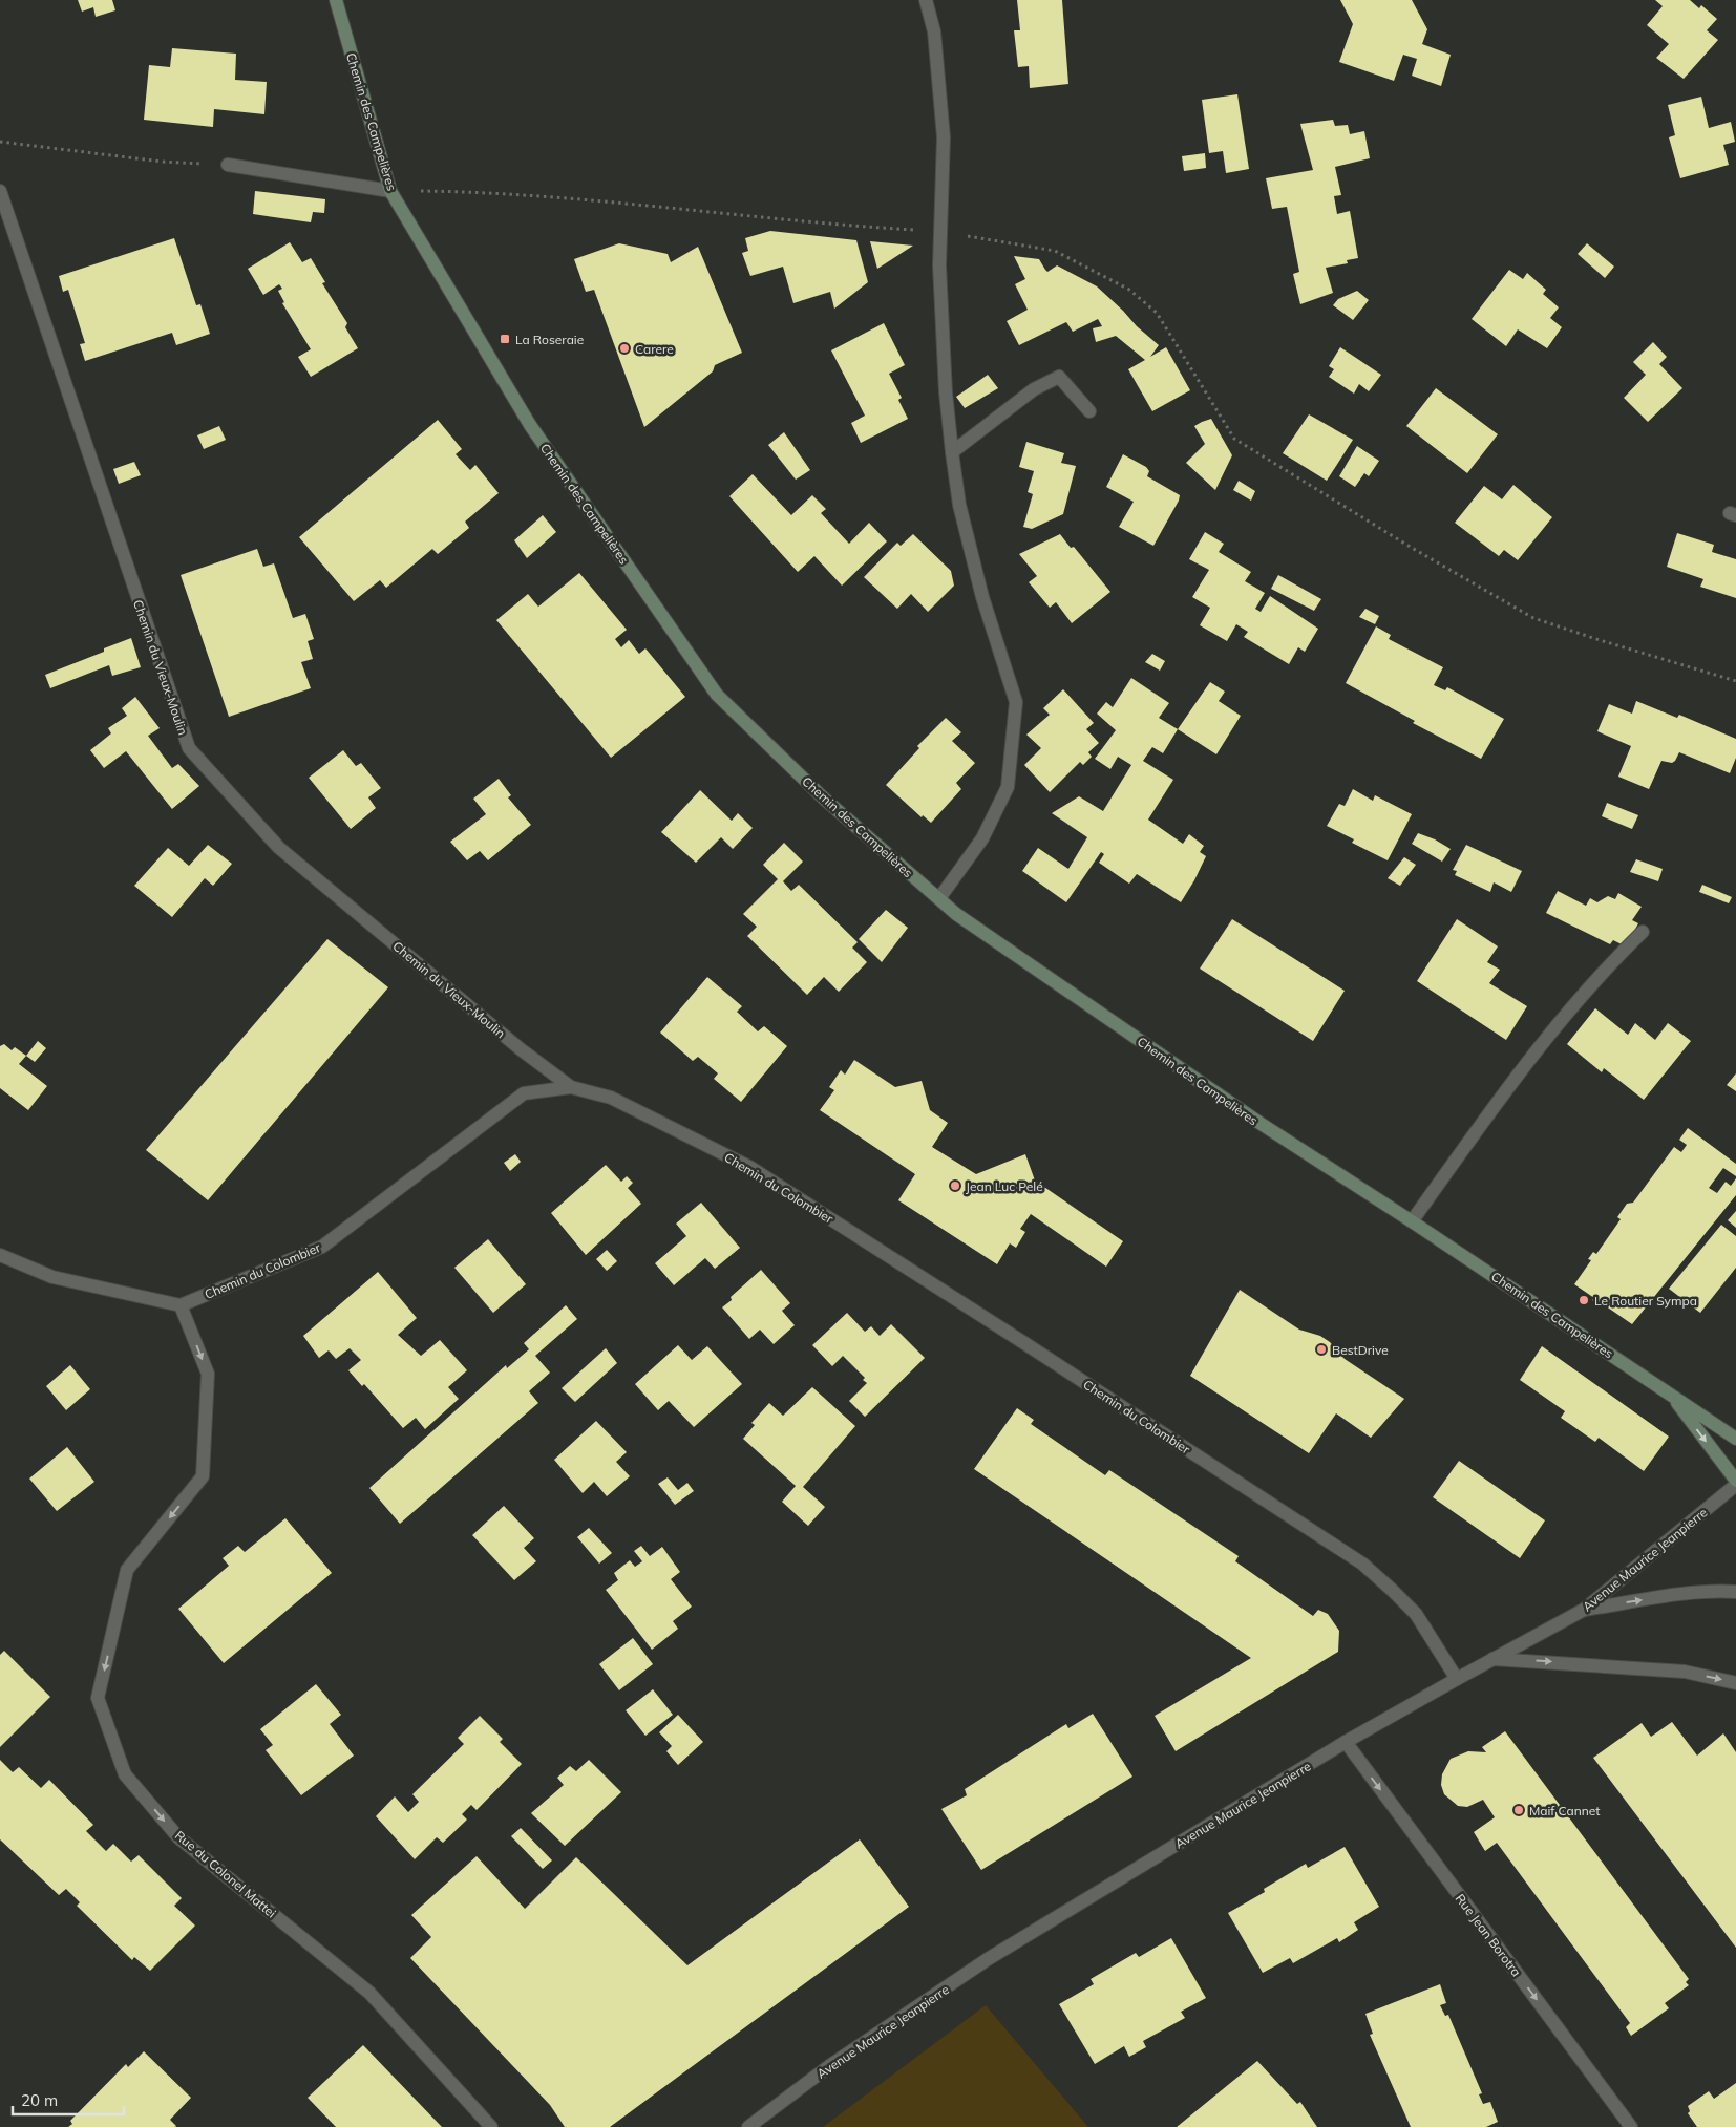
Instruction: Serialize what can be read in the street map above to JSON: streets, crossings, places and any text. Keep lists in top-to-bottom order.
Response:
{
  "streets": {
    "main road": ["Chemin des Campelières"],
    "street": [
      "Chemin du Vieux-Moulin",
      "Chemin du Colombier",
      "Avenue Maurice Jeanpierre",
      "Rue du Colonel Mattei",
      "Rue Jean Borotra"
    ]
  },
  "crossings": [
    ["Chemin des Campelières", "Avenue Maurice Jeanpierre"],
    ["Chemin du Vieux-Moulin", "Chemin du Colombier"],
    ["Chemin du Colombier", "Avenue Maurice Jeanpierre"],
    ["Chemin du Colombier", "Rue du Colonel Mattei"],
    ["Avenue Maurice Jeanpierre", "Rue Jean Borotra"]
  ],
  "one_way": ["Rue du Colonel Mattei", "Rue Jean Borotra"],
  "places": {
    "transit": ["La Roseraie"],
    "other": [
      "Carere",
      "Jean Luc Pelé",
      "Le Routier Sympa",
      "BestDrive",
      "Maif Cannet"
    ]
  },
  "scale_bar": "20 m"
}
